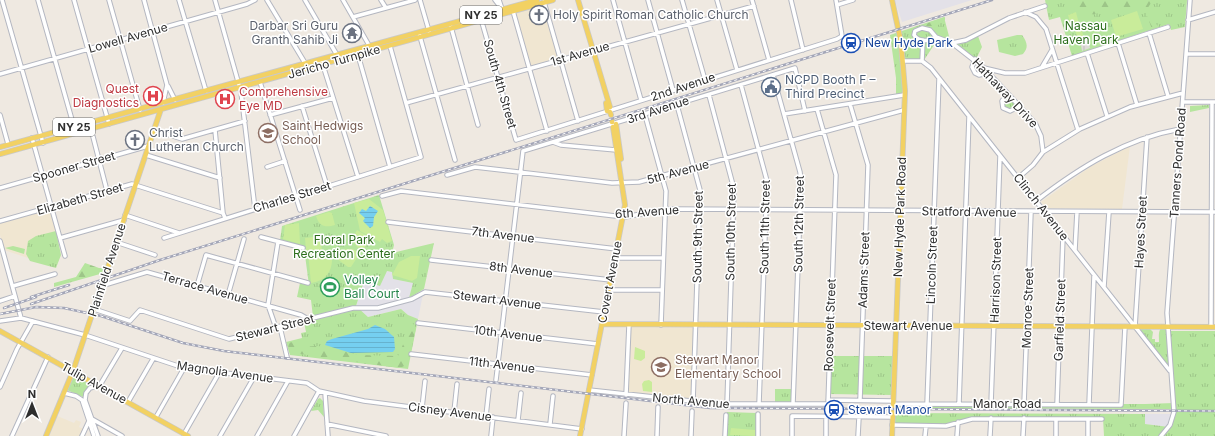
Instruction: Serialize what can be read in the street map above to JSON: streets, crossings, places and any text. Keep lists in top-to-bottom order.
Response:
{
  "streets": {
    "main road": [
      "NY 25",
      "Jericho Turnpike",
      "New Hyde Park Road",
      "Plainfield Avenue",
      "Covert Avenue",
      "Stewart Avenue",
      "Tulip Avenue"
    ],
    "street": [
      "Lowell Avenue",
      "1st Avenue",
      "South 4th Street",
      "2nd Avenue",
      "Hathaway Drive",
      "3rd Avenue",
      "Tanners Pond Road",
      "Spooner Street",
      "5th Avenue",
      "Charles Street",
      "Elizabeth Street",
      "Clinch Avenue",
      "6th Avenue",
      "Stratford Avenue",
      "South 12th Street",
      "South 11th Street",
      "South 10th Street",
      "Hayes Street",
      "7th Avenue",
      "South 9th Street",
      "Lincoln Street",
      "8th Avenue",
      "Adams Street",
      "Harrison Street",
      "Terrace Avenue",
      "Monroe Street",
      "Garfield Street",
      "Roosevelt Street",
      "Stewart Street",
      "10th Avenue",
      "11th Avenue",
      "Magnolia Avenue",
      "North Avenue",
      "Manor Road",
      "Cisney Avenue"
    ]
  },
  "crossings": [
    ["1st Avenue", "South 4th Street"],
    ["1st Avenue", "Charles Street"],
    ["Jericho Turnpike", "South 4th Street"],
    ["Jericho Turnpike", "Plainfield Avenue"],
    ["South 4th Street", "2nd Avenue"],
    ["3rd Avenue", "5th Avenue"],
    ["3rd Avenue", "South 12th Street"],
    ["3rd Avenue", "South 11th Street"],
    ["3rd Avenue", "South 10th Street"],
    ["3rd Avenue", "South 9th Street"],
    ["3rd Avenue", "Covert Avenue"],
    ["Tanners Pond Road", "Clinch Avenue"],
    ["Tanners Pond Road", "Stratford Avenue"],
    ["Tanners Pond Road", "Stewart Avenue"],
    ["Spooner Street", "Plainfield Avenue"],
    ["5th Avenue", "New Hyde Park Road"],
    ["5th Avenue", "South 12th Street"],
    ["5th Avenue", "South 11th Street"],
    ["5th Avenue", "South 10th Street"],
    ["5th Avenue", "South 9th Street"],
    ["5th Avenue", "Adams Street"],
    ["5th Avenue", "Covert Avenue"],
    ["5th Avenue", "Roosevelt Street"],
    ["Elizabeth Street", "Plainfield Avenue"],
    ["Clinch Avenue", "Stratford Avenue"],
    ["Clinch Avenue", "Hayes Street"],
    ["Clinch Avenue", "Lincoln Street"],
    ["Clinch Avenue", "Harrison Street"],
    ["Clinch Avenue", "Stewart Avenue"],
    ["Clinch Avenue", "Garfield Street"],
    ["6th Avenue", "Stratford Avenue"],
    ["6th Avenue", "South 12th Street"],
    ["6th Avenue", "South 11th Street"],
    ["6th Avenue", "South 10th Street"],
    ["6th Avenue", "South 9th Street"],
    ["6th Avenue", "Adams Street"],
    ["6th Avenue", "Covert Avenue"],
    ["6th Avenue", "Roosevelt Street"],
    ["Stratford Avenue", "New Hyde Park Road"],
    ["Stratford Avenue", "Hayes Street"],
    ["Stratford Avenue", "Lincoln Street"],
    ["Stratford Avenue", "Adams Street"],
    ["Stratford Avenue", "Harrison Street"],
    ["Stratford Avenue", "Monroe Street"],
    ["New Hyde Park Road", "Stewart Avenue"],
    ["New Hyde Park Road", "Manor Road"],
    ["South 12th Street", "Stewart Avenue"],
    ["South 12th Street", "North Avenue"],
    ["South 12th Street", "Manor Road"],
    ["South 11th Street", "Stewart Avenue"],
    ["South 11th Street", "North Avenue"],
    ["South 10th Street", "Stewart Avenue"],
    ["South 10th Street", "North Avenue"],
    ["Hayes Street", "Stewart Avenue"],
    ["7th Avenue", "Covert Avenue"],
    ["South 9th Street", "Stewart Avenue"],
    ["South 9th Street", "North Avenue"],
    ["Lincoln Street", "Stewart Avenue"],
    ["Lincoln Street", "Manor Road"],
    ["Plainfield Avenue", "Terrace Avenue"],
    ["Plainfield Avenue", "Stewart Street"],
    ["Plainfield Avenue", "Magnolia Avenue"],
    ["Plainfield Avenue", "Tulip Avenue"],
    ["8th Avenue", "Covert Avenue"],
    ["Adams Street", "Stewart Avenue"],
    ["Adams Street", "Manor Road"],
    ["Harrison Street", "Stewart Avenue"],
    ["Harrison Street", "Manor Road"],
    ["Covert Avenue", "Stewart Avenue"],
    ["Covert Avenue", "10th Avenue"],
    ["Covert Avenue", "11th Avenue"],
    ["Covert Avenue", "North Avenue"],
    ["Covert Avenue", "Cisney Avenue"],
    ["Terrace Avenue", "Stewart Street"],
    ["Stewart Avenue", "Monroe Street"],
    ["Stewart Avenue", "Garfield Street"],
    ["Stewart Avenue", "Roosevelt Street"],
    ["Stewart Avenue", "Stewart Street"],
    ["Stewart Avenue", "Manor Road"],
    ["Monroe Street", "Manor Road"],
    ["Garfield Street", "Manor Road"],
    ["Roosevelt Street", "Manor Road"],
    ["Magnolia Avenue", "Cisney Avenue"],
    ["North Avenue", "Manor Road"]
  ],
  "parks": ["Nassau Haven Park", "Floral Park Recreation Center"],
  "places": {
    "church": ["Holy Spirit Roman Catholic Church", "Christ Lutheran Church"],
    "temple": ["Darbar Sri Guru Granth Sahib Ji"],
    "station": ["New Hyde Park", "Stewart Manor"],
    "public building": ["NCPD Booth F – Third Precinct"],
    "hospital": ["Quest Diagnostics", "Comprehensive Eye MD"],
    "school or university": ["Saint Hedwigs School", "Stewart Manor Elementary School"],
    "sports": ["Volley Ball Court"]
  },
  "north": "top"
}
